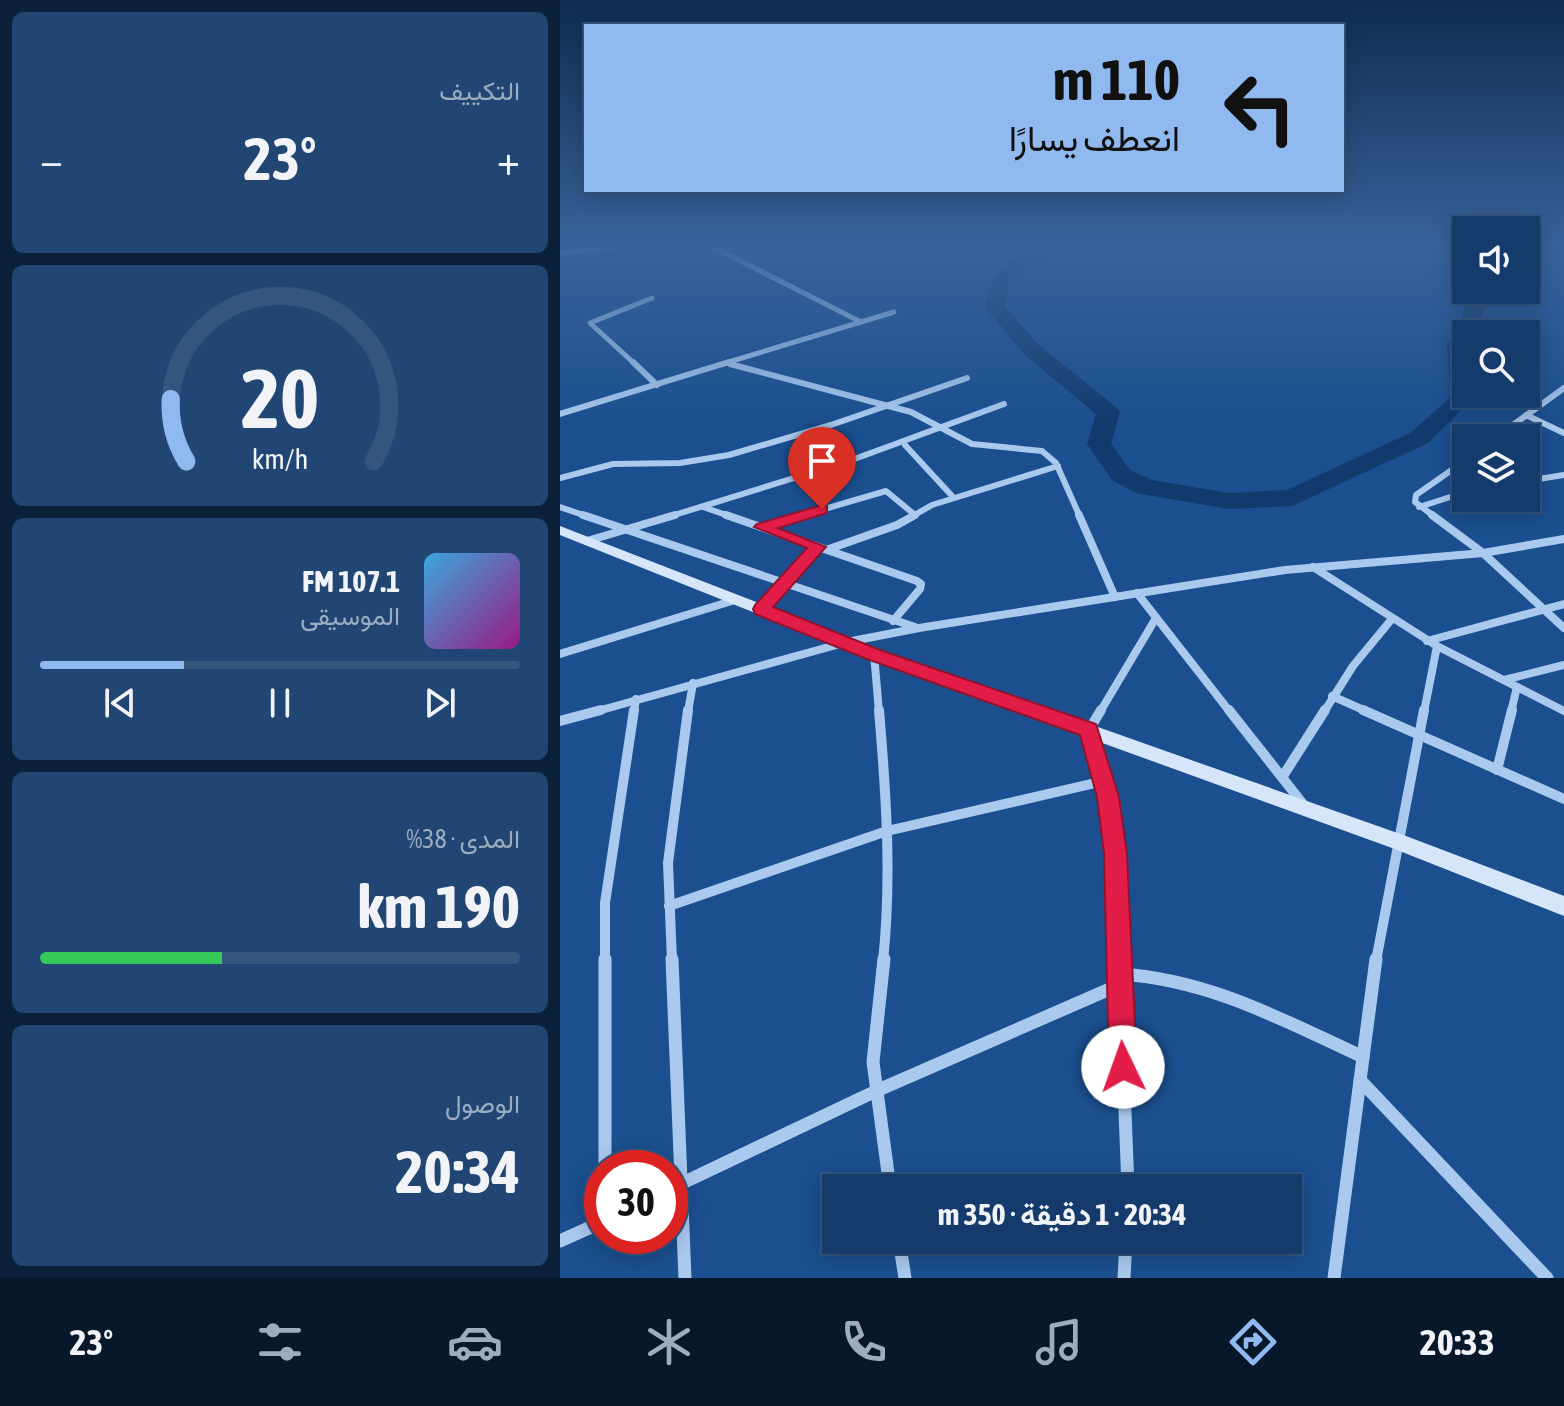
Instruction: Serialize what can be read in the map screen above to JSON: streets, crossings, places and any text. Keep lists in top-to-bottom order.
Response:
{
  "page": {
    "tile": [
      "التكييف",
      ["المدى · 38%", "190 km"],
      ["الوصول", "20:34"]
    ],
    "turn": ["110 m", "انعطف يسارًا"],
    "heat": ["−", "23°", "+"],
    "song": ["107.1 FM", "الموسيقى"],
    "limit": "30",
    "trip": "20:34 · 1 دقيقة · 350 m",
    "tabs": ["20:33", "23°"],
    "gauge": ["20", "km/h"]
  }
}
